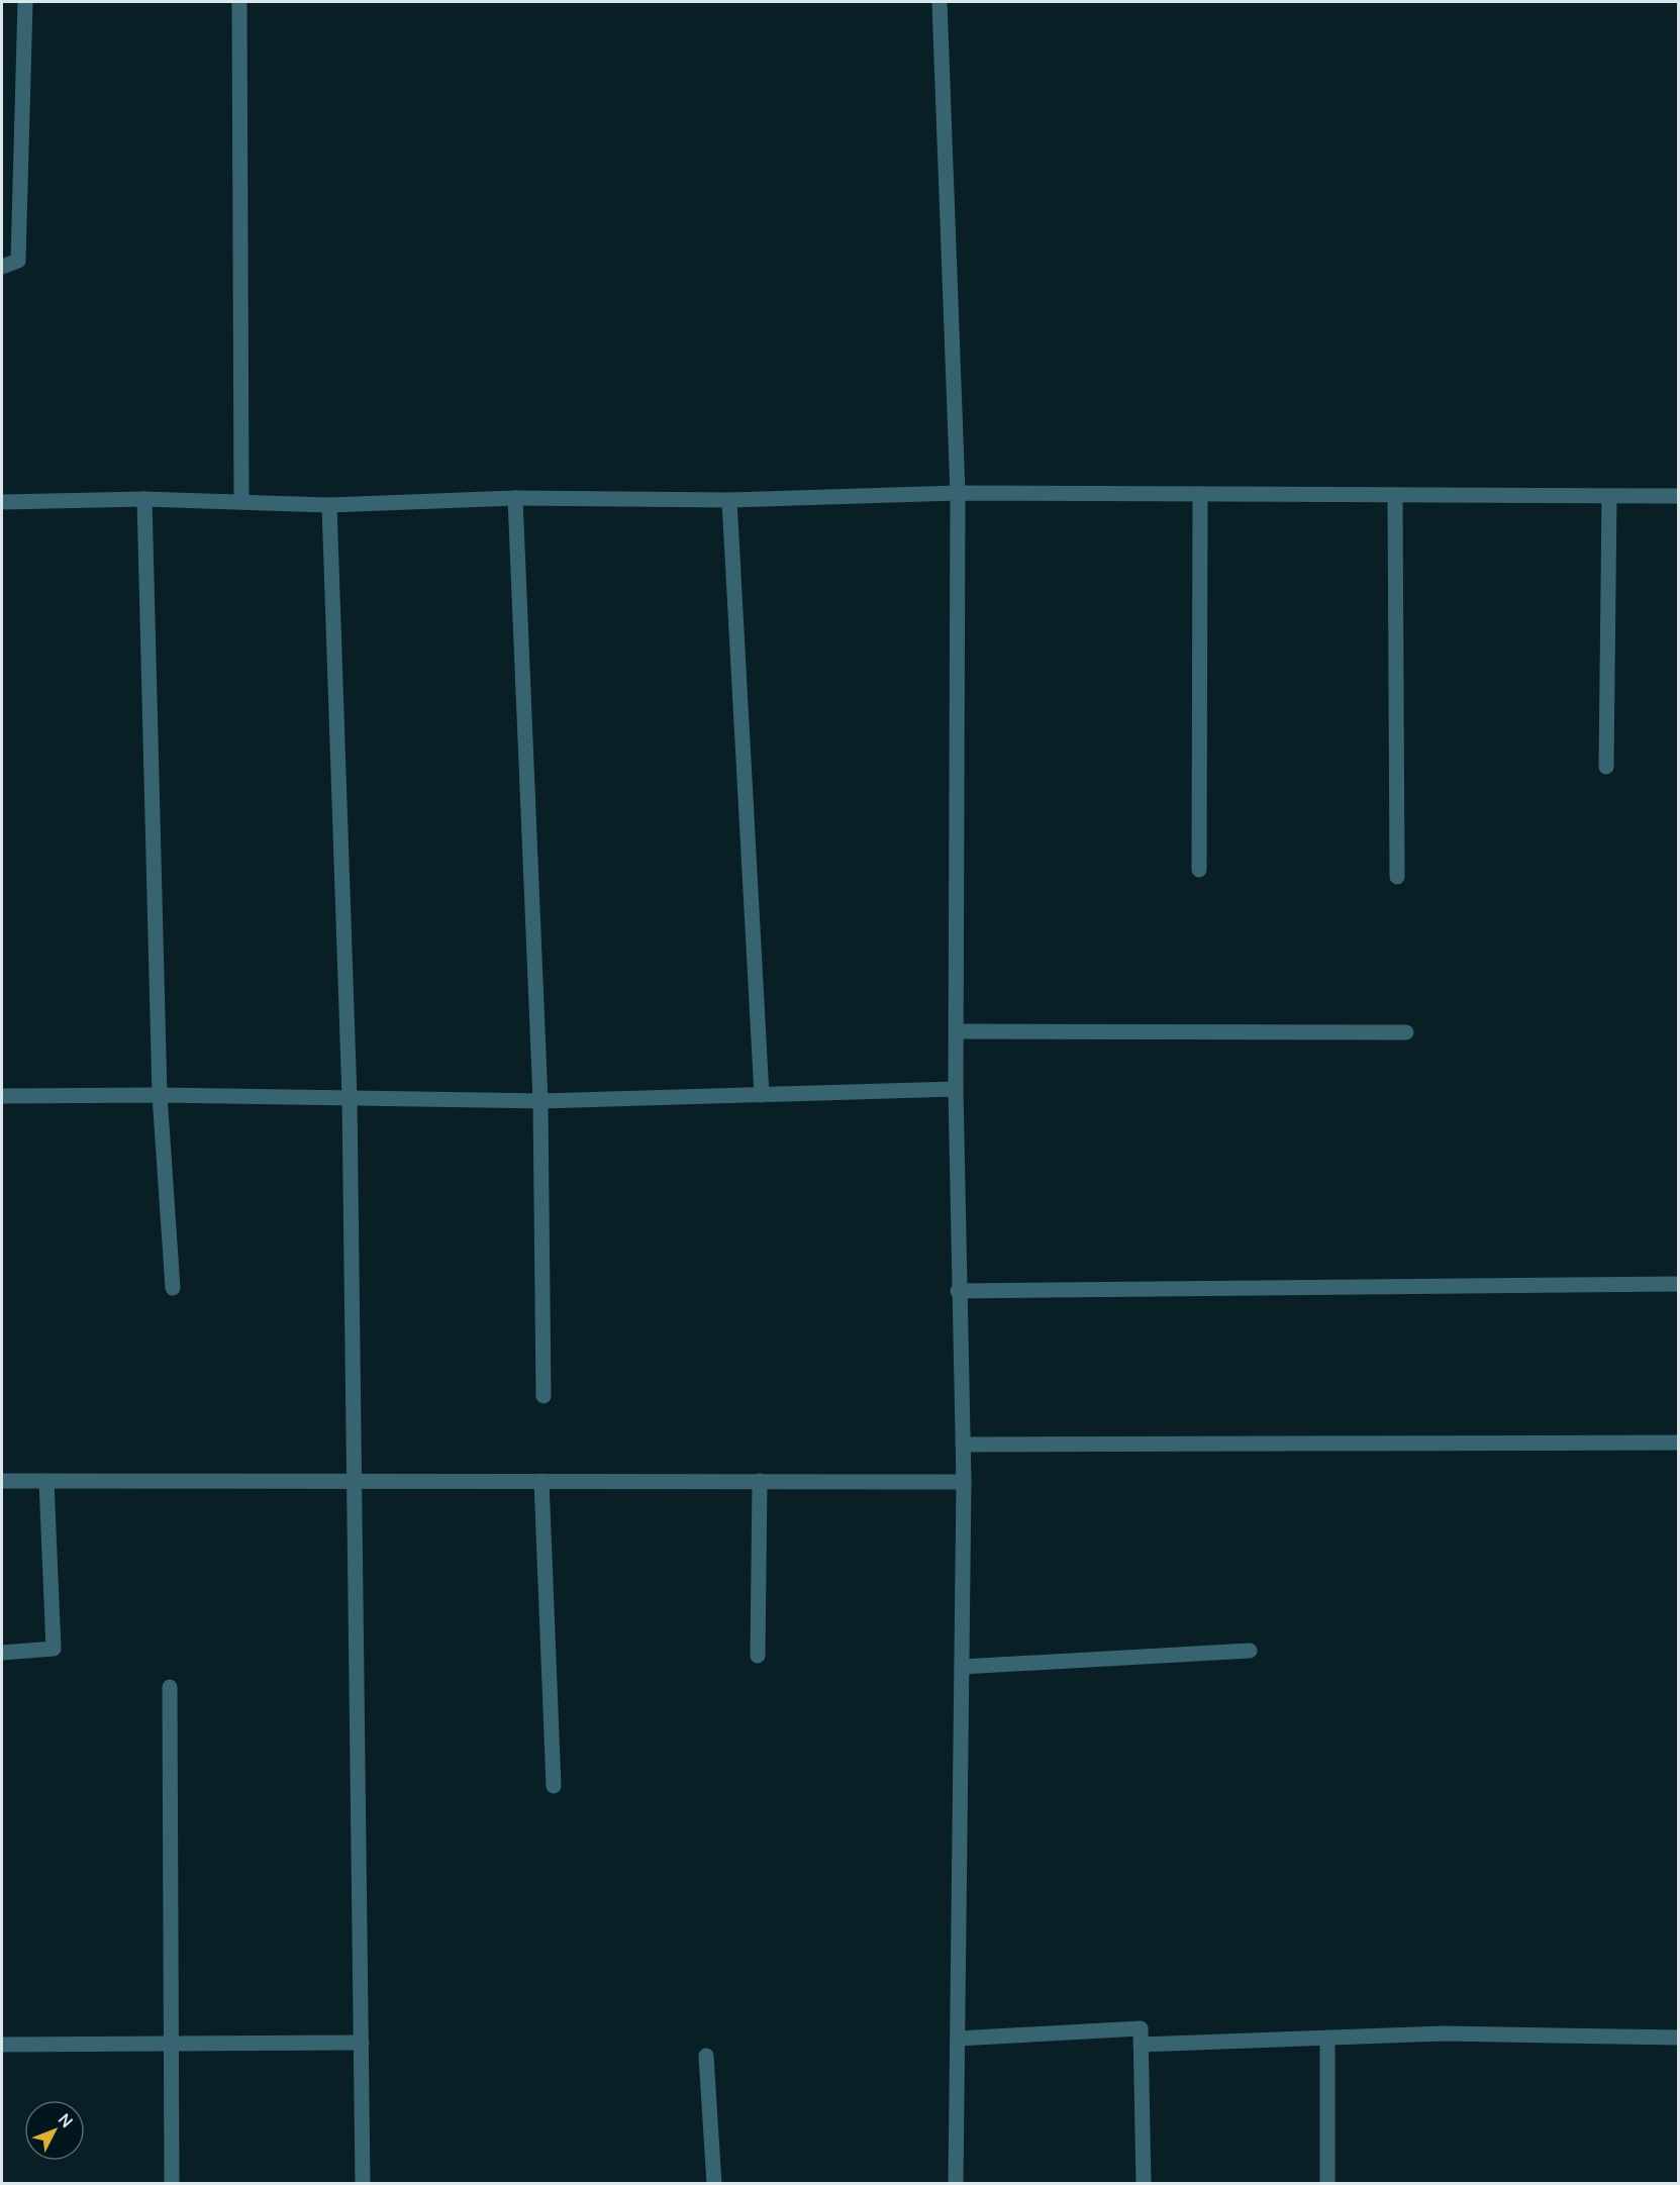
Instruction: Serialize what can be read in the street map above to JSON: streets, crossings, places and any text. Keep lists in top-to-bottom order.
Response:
{
  "north": "top right"
}
